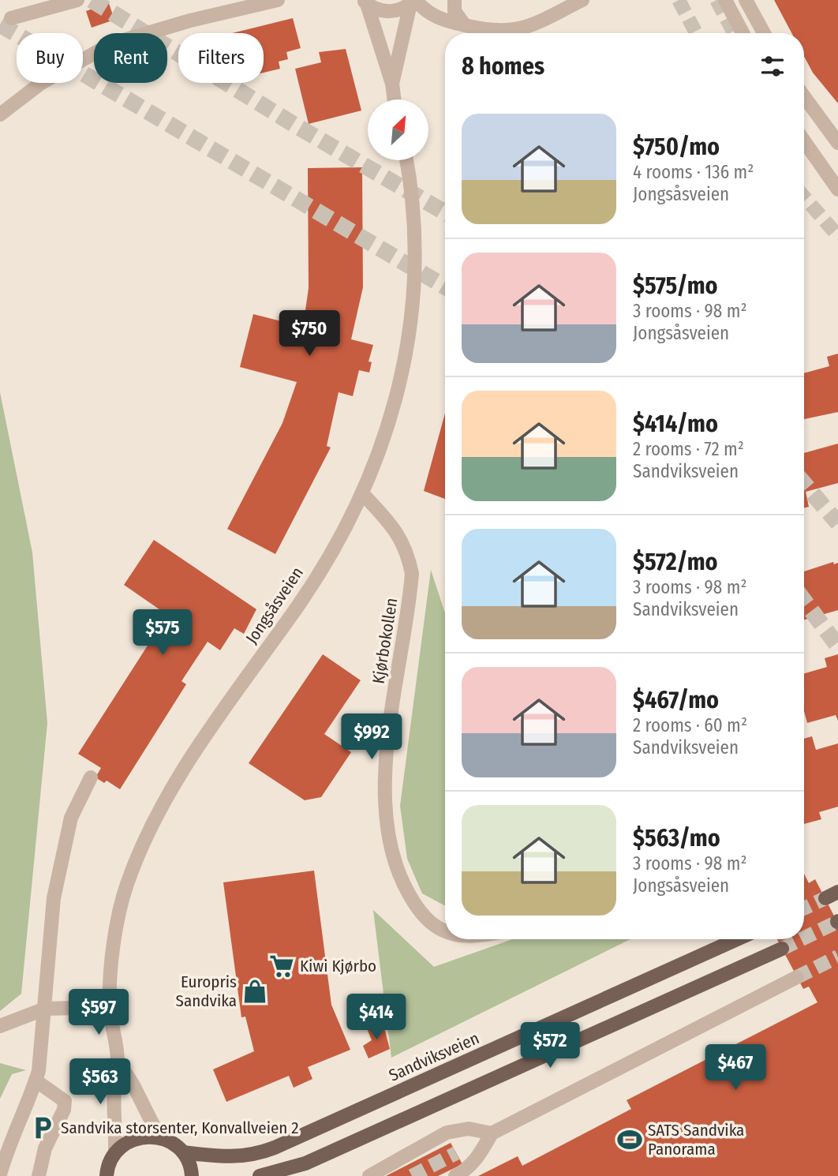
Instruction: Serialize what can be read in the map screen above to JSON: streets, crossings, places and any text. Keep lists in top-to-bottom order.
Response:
{
  "streets": {
    "main road": ["Sandviksveien"],
    "street": ["Jongsåsveien", "Kjørbokollen"]
  },
  "crossings": [
    ["Jongsåsveien", "Kjørbokollen"]
  ],
  "places": {
    "supermarket": ["Kiwi Kjørbo"],
    "shop": ["Europris Sandvika"],
    "parking": ["Sandvika storsenter, Konvallveien 2"],
    "sports": ["SATS Sandvika Panorama"]
  },
  "north": "top right",
  "page": {
    "chip": ["Buy", "Rent", "Filters"],
    "heading": "8 homes",
    "list": [
      {
        "name": "$750/mo",
        "note": "4 rooms · 136 m² · Jongsåsveien"
      },
      {
        "name": "$575/mo",
        "note": "3 rooms · 98 m² · Jongsåsveien"
      },
      {
        "name": "$414/mo",
        "note": "2 rooms · 72 m² · Sandviksveien"
      },
      {
        "name": "$572/mo",
        "note": "3 rooms · 98 m² · Sandviksveien"
      },
      {
        "name": "$467/mo",
        "note": "2 rooms · 60 m² · Sandviksveien"
      },
      {
        "name": "$563/mo",
        "note": "3 rooms · 98 m² · Jongsåsveien"
      }
    ],
    "price": [
      "$750",
      "$575",
      "$992",
      "$597",
      "$414",
      "$572",
      "$467",
      "$563"
    ]
  }
}
